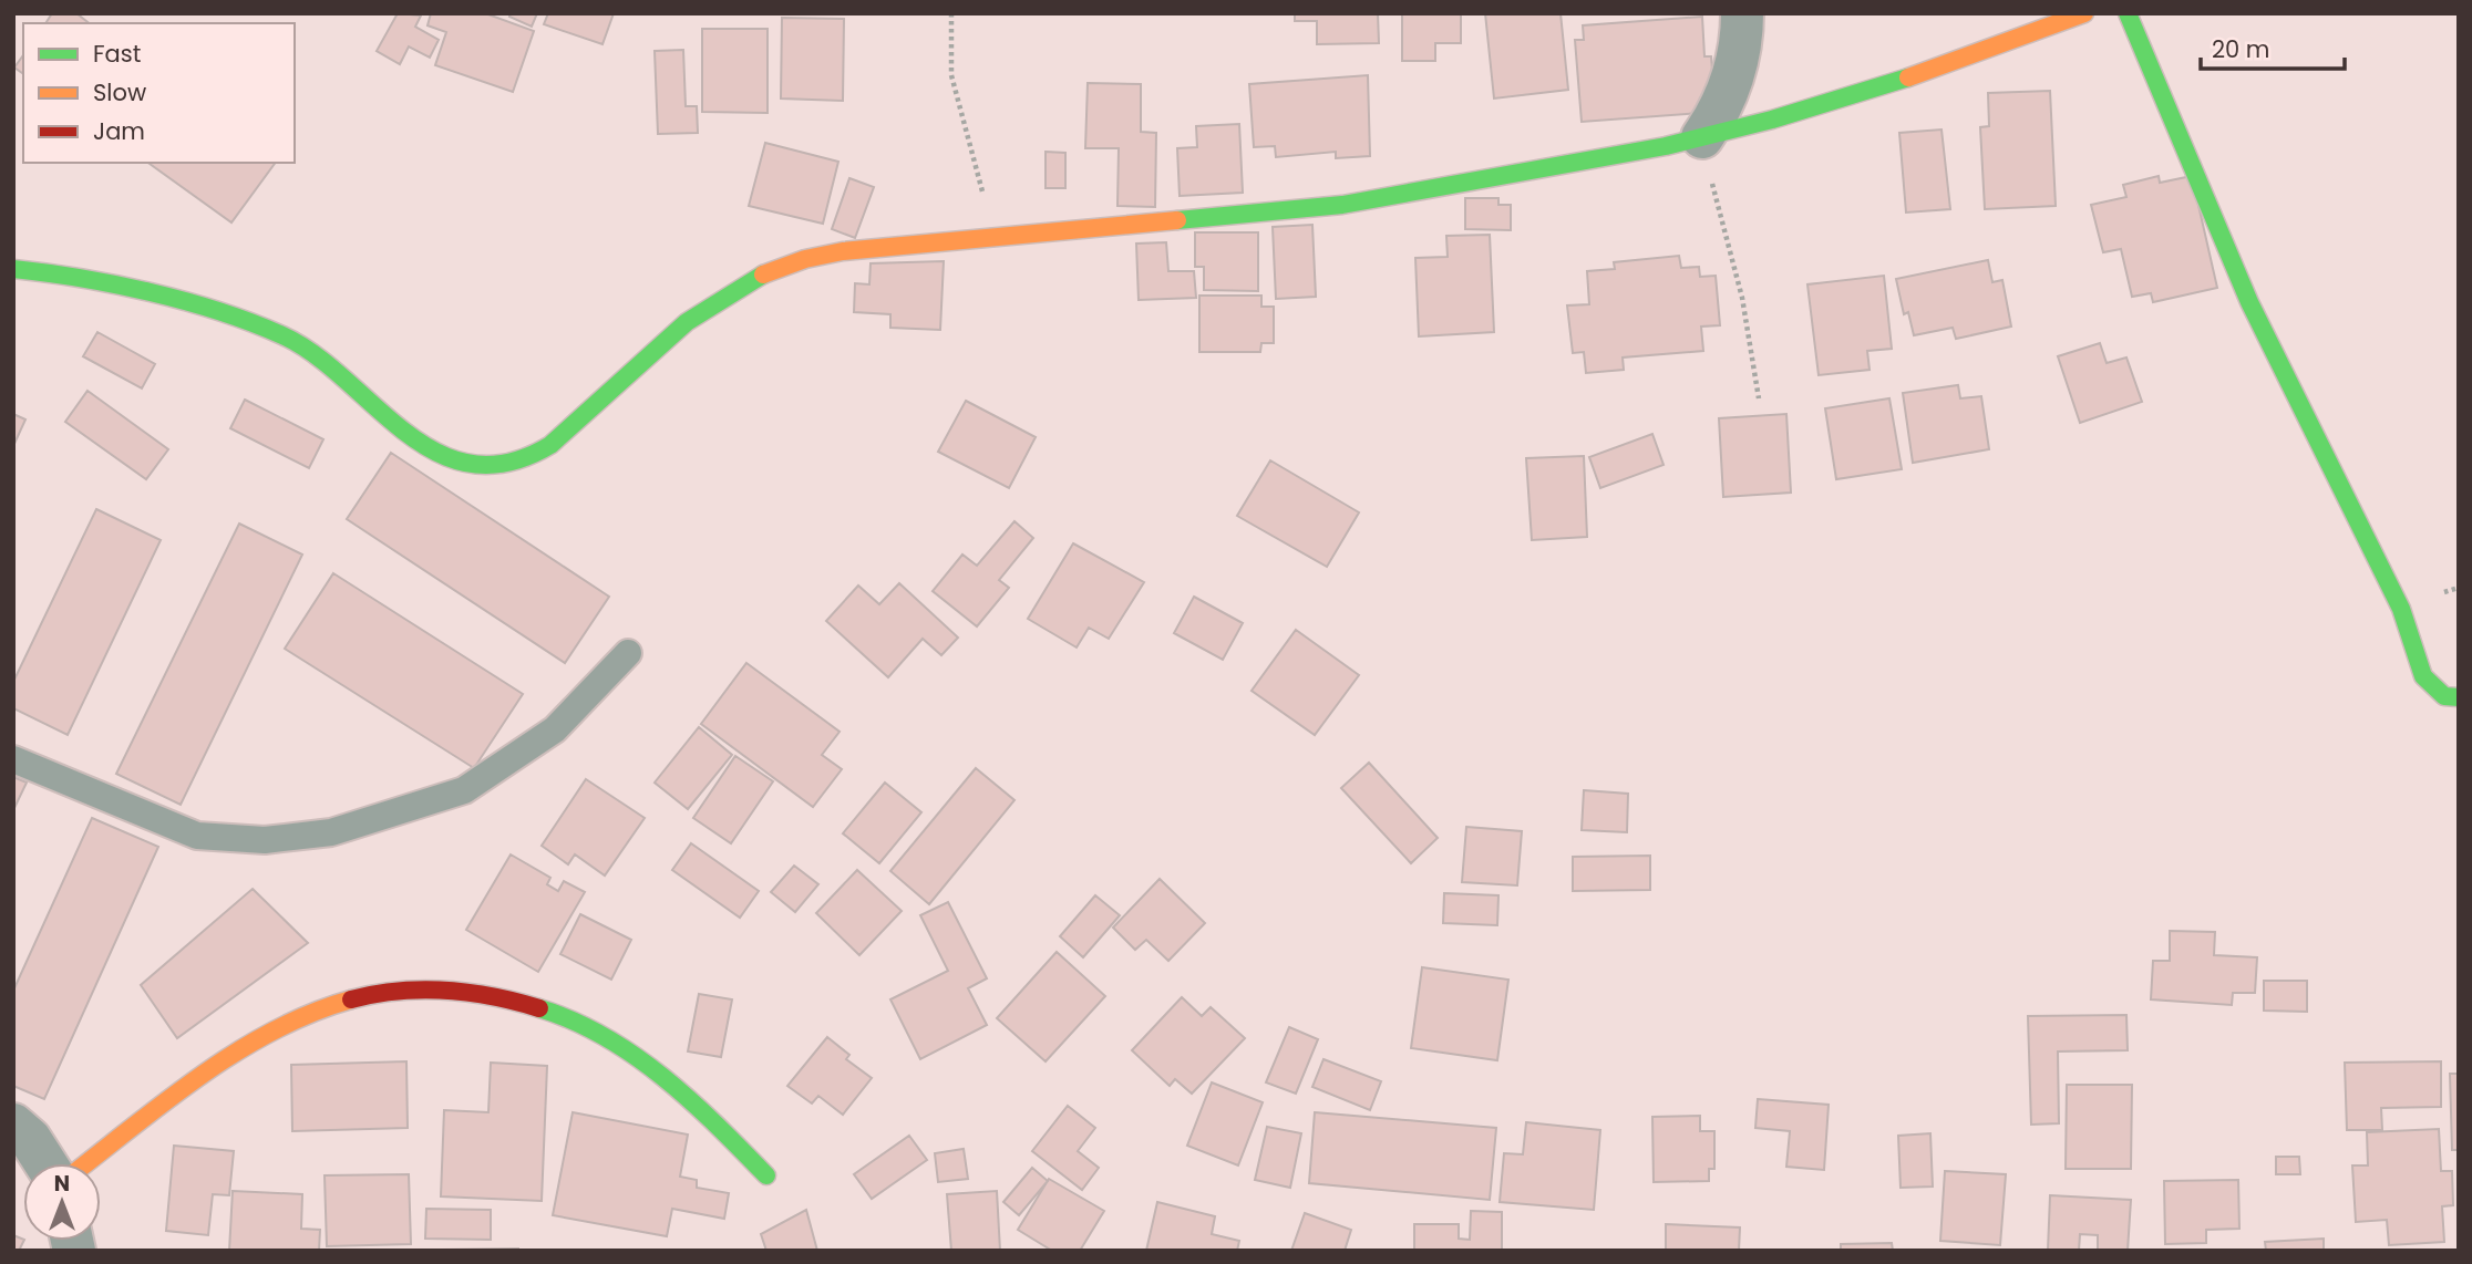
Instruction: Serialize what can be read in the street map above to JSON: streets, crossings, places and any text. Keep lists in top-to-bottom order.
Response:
{
  "legend": ["Fast", "Slow", "Jam"],
  "scale_bar": "20 m",
  "north": "top"
}
